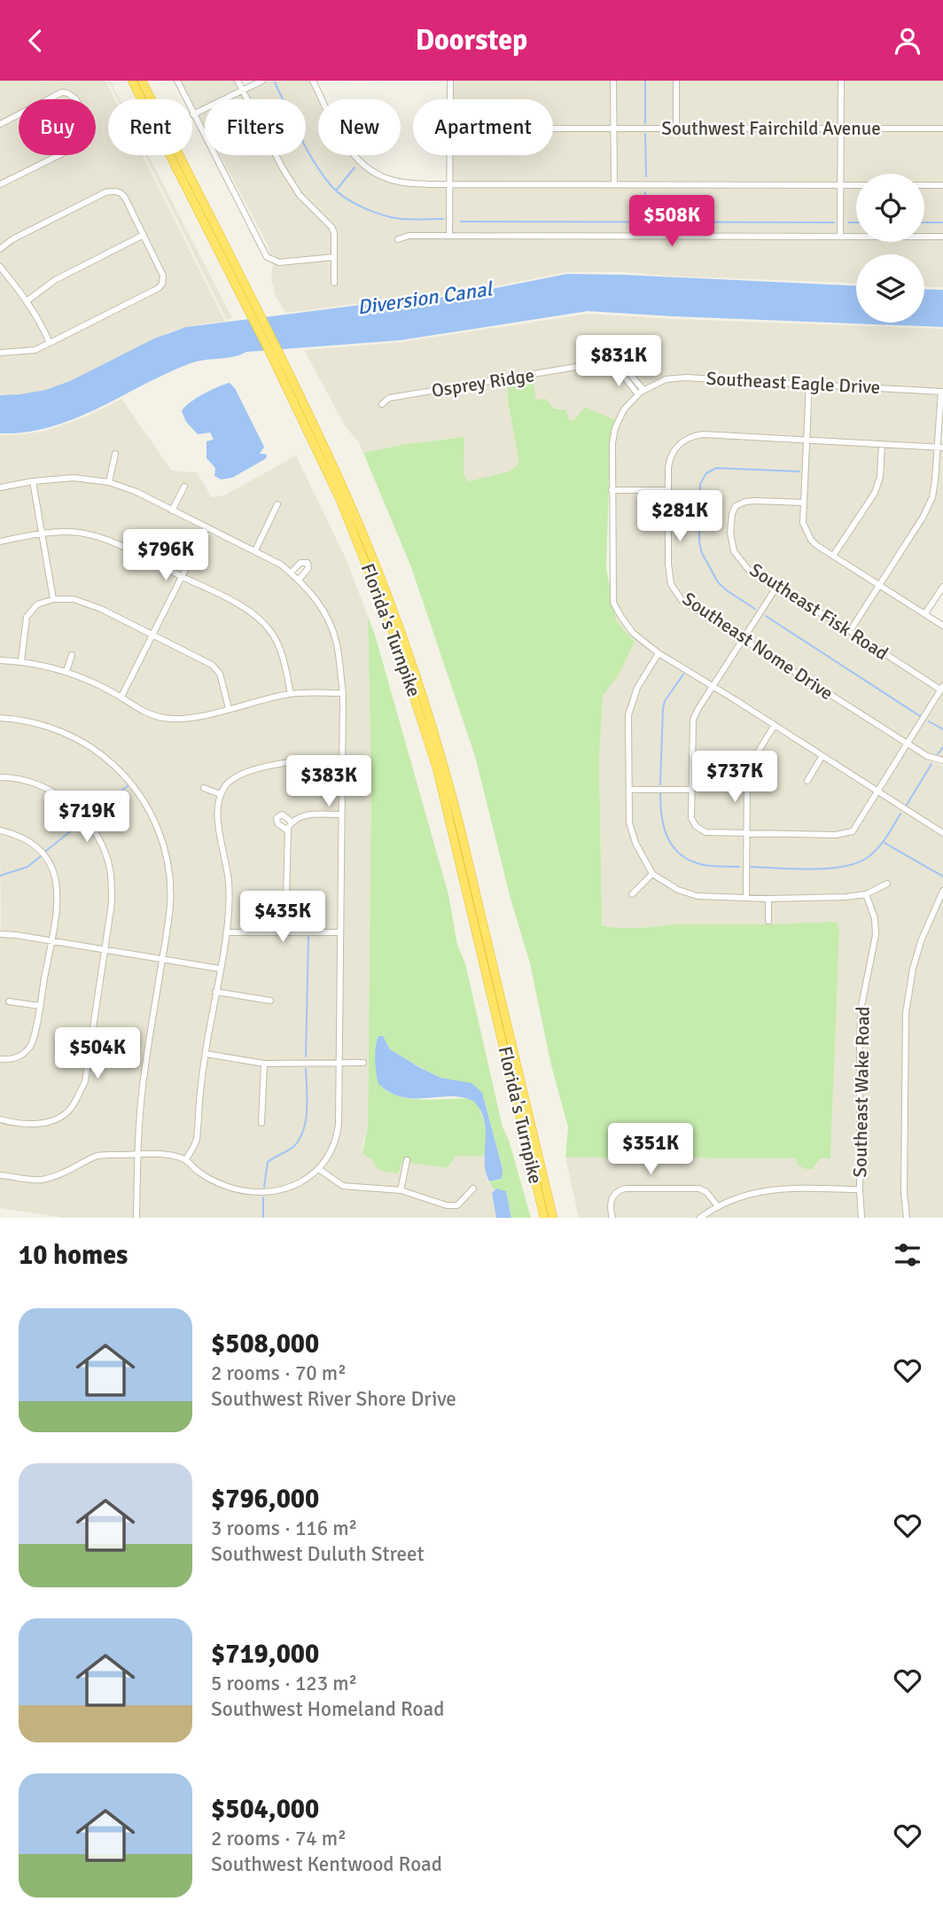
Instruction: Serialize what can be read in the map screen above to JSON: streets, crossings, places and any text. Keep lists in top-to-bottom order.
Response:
{
  "streets": {
    "highway": ["Florida's Turnpike"],
    "street": [
      "Southwest Fairchild Avenue",
      "Osprey Ridge",
      "Southeast Eagle Drive",
      "Southeast Fisk Road",
      "Southeast Nome Drive",
      "Southeast Wake Road"
    ]
  },
  "crossings": [
    ["Osprey Ridge", "Southeast Eagle Drive"]
  ],
  "water": ["Diversion Canal"],
  "page": {
    "header": "Doorstep",
    "chip": [
      "Buy",
      "Rent",
      "Filters",
      "New",
      "Apartment"
    ],
    "price": [
      "$508K",
      "$831K",
      "$281K",
      "$796K",
      "$737K",
      "$383K",
      "$719K",
      "$435K",
      "$504K",
      "$351K"
    ],
    "heading": "10 homes",
    "list": [
      {
        "name": "$508,000",
        "note": "2 rooms · 70 m² · Southwest River Shore Drive"
      },
      {
        "name": "$796,000",
        "note": "3 rooms · 116 m² · Southwest Duluth Street"
      },
      {
        "name": "$719,000",
        "note": "5 rooms · 123 m² · Southwest Homeland Road"
      },
      {
        "name": "$504,000",
        "note": "2 rooms · 74 m² · Southwest Kentwood Road"
      }
    ]
  }
}
